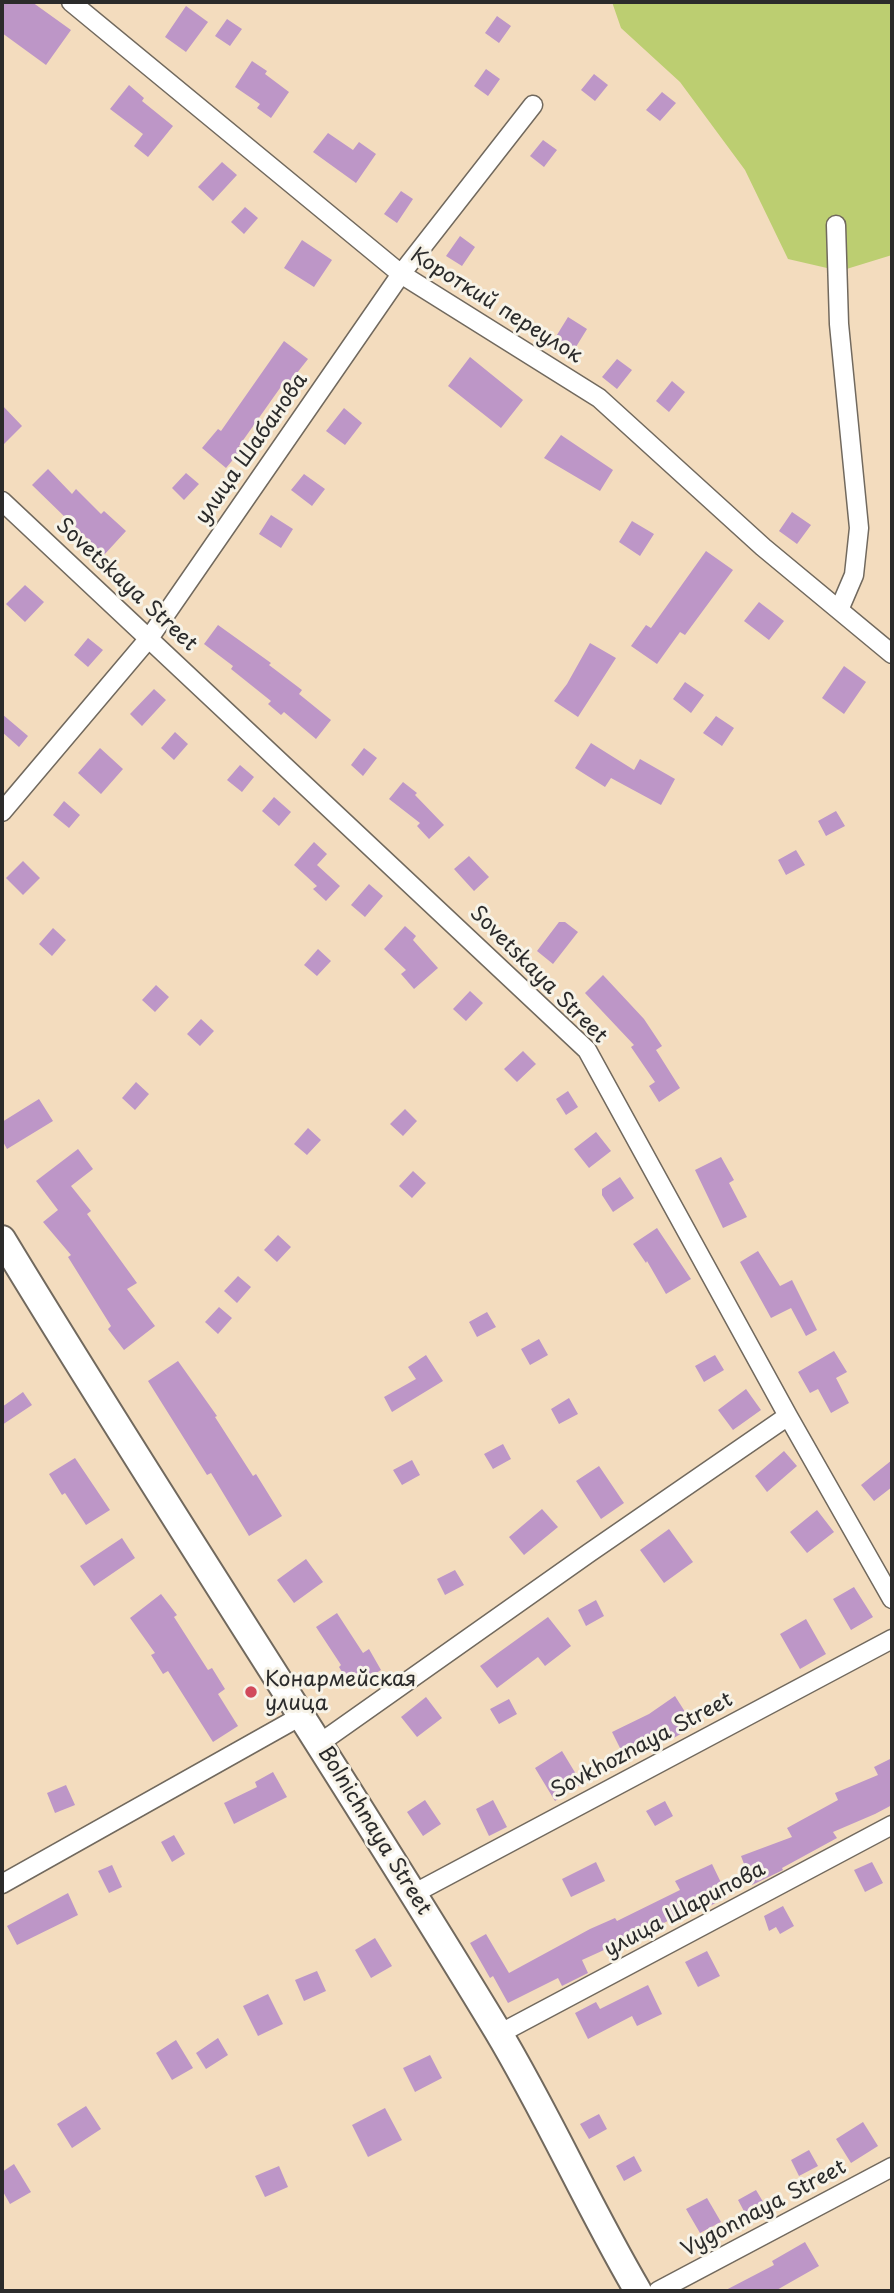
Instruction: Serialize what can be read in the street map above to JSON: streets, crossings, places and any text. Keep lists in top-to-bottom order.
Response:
{
  "streets": {
    "street": [
      "Короткий переулок",
      "улица Шабанова",
      "Sovetskaya Street",
      "Sovkhoznaya Street",
      "Bolnichnaya Street",
      "улица Шарипова",
      "Vygonnaya Street"
    ]
  },
  "crossings": [
    ["Короткий переулок", "улица Шабанова"],
    ["улица Шабанова", "Sovetskaya Street"],
    ["Sovkhoznaya Street", "Bolnichnaya Street"],
    ["Bolnichnaya Street", "улица Шарипова"]
  ],
  "places": ["Конармейская улица"]
}
